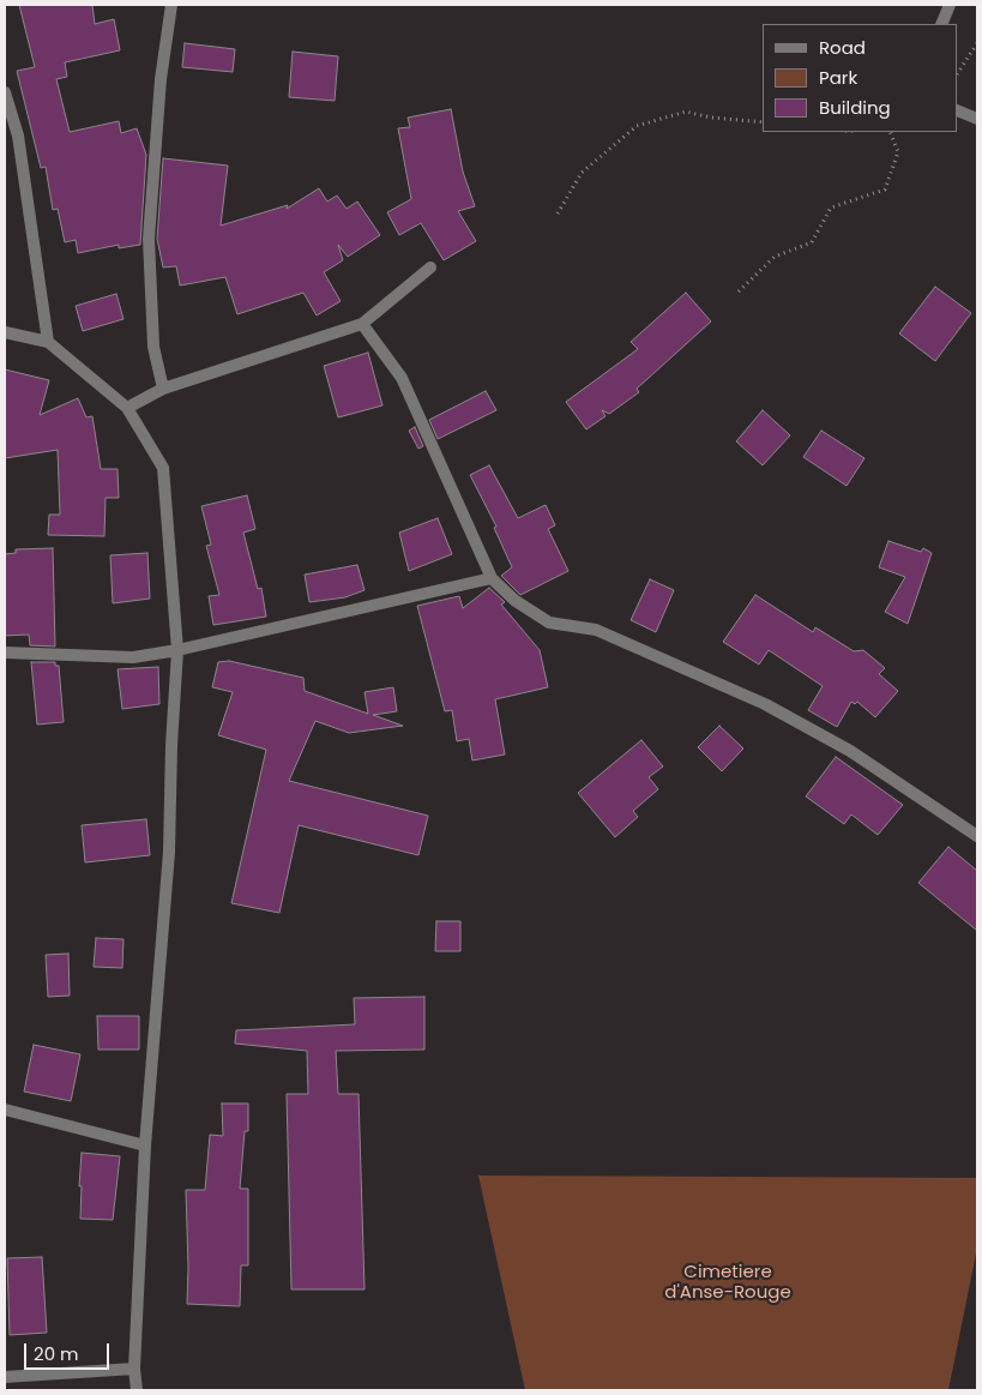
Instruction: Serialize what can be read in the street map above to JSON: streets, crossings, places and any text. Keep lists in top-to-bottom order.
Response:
{
  "parks": ["Cimetiere d'Anse-Rouge"],
  "legend": ["Road", "Park", "Building"],
  "scale_bar": "20 m"
}
